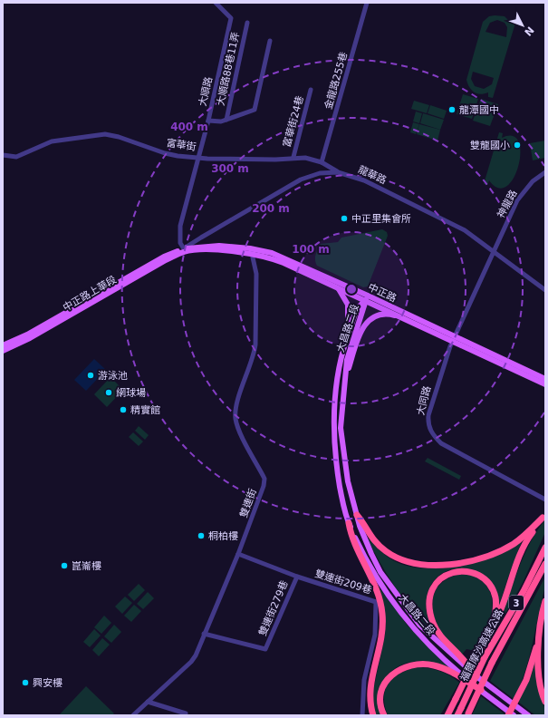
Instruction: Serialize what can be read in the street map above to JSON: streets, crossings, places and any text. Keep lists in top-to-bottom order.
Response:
{
  "streets": {
    "highway": ["3", "福爾摩沙高速公路"],
    "main road": ["中正路", "中正路上華段", "大昌路二段"],
    "street": [
      "大順路88巷11弄",
      "金龍路255巷",
      "大順路",
      "富華街24巷",
      "富華街",
      "龍華路",
      "神龍路",
      "大同路",
      "雙連街",
      "雙連街209巷",
      "雙連街279巷"
    ]
  },
  "crossings": [
    ["金龍路255巷", "富華街"],
    ["大順路", "富華街"],
    ["大順路", "龍華路"],
    ["大順路", "中正路"],
    ["大順路", "中正路上華段"],
    ["富華街24巷", "富華街"],
    ["富華街", "龍華路"],
    ["龍華路", "神龍路"],
    ["龍華路", "中正路"],
    ["龍華路", "中正路上華段"],
    ["龍華路", "大同路"],
    ["神龍路", "大同路"],
    ["中正路", "中正路上華段"],
    ["中正路", "大昌路二段"],
    ["中正路", "大同路"],
    ["中正路", "雙連街"],
    ["雙連街", "雙連街209巷"],
    ["雙連街", "雙連街279巷"],
    ["雙連街209巷", "雙連街279巷"]
  ],
  "places": [
    "龍潭國中",
    "雙龍國小",
    "中正里集會所",
    "游泳池",
    "網球場",
    "精實館",
    "桐柏樓",
    "崑崙樓",
    "興安樓"
  ],
  "north": "bottom right",
  "rings": [
    "400 m",
    "300 m",
    "200 m",
    "100 m"
  ]
}
